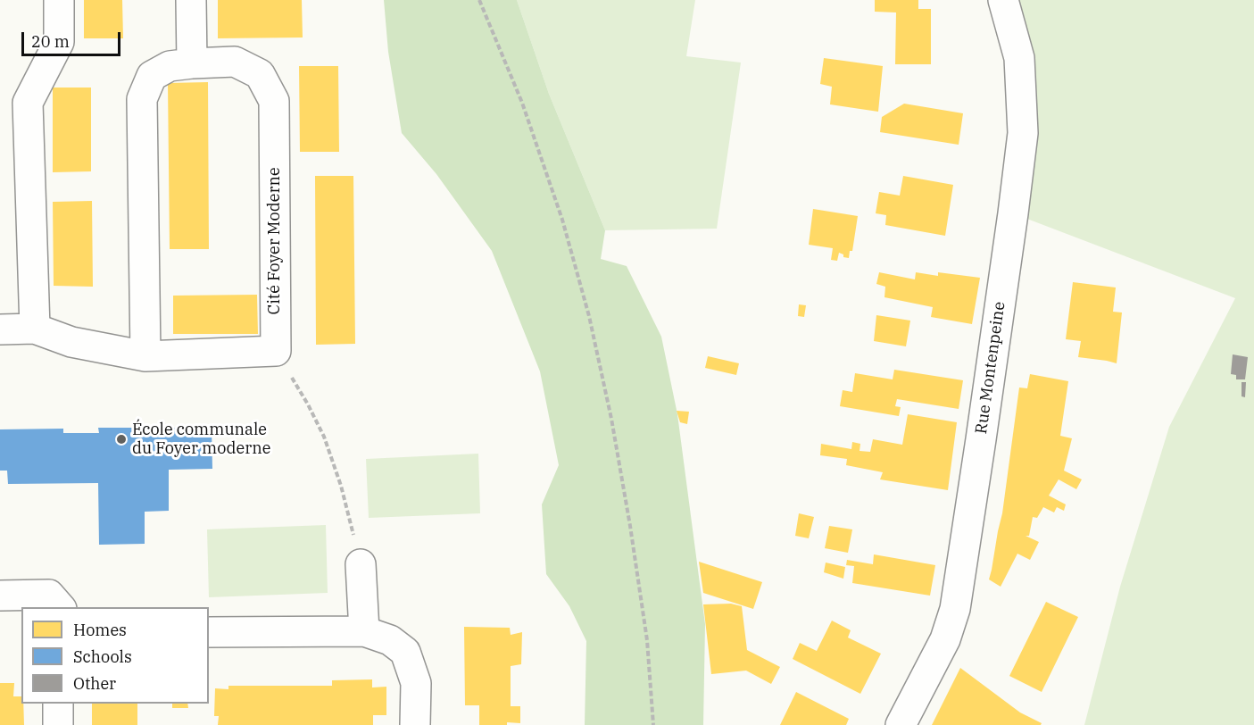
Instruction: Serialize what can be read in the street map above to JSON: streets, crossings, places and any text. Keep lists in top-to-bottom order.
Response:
{
  "streets": {
    "street": ["Cité Foyer Moderne", "Rue Montenpeine"]
  },
  "places": ["École communale du Foyer moderne"],
  "legend": ["Homes", "Schools", "Other"],
  "scale_bar": "20 m"
}
